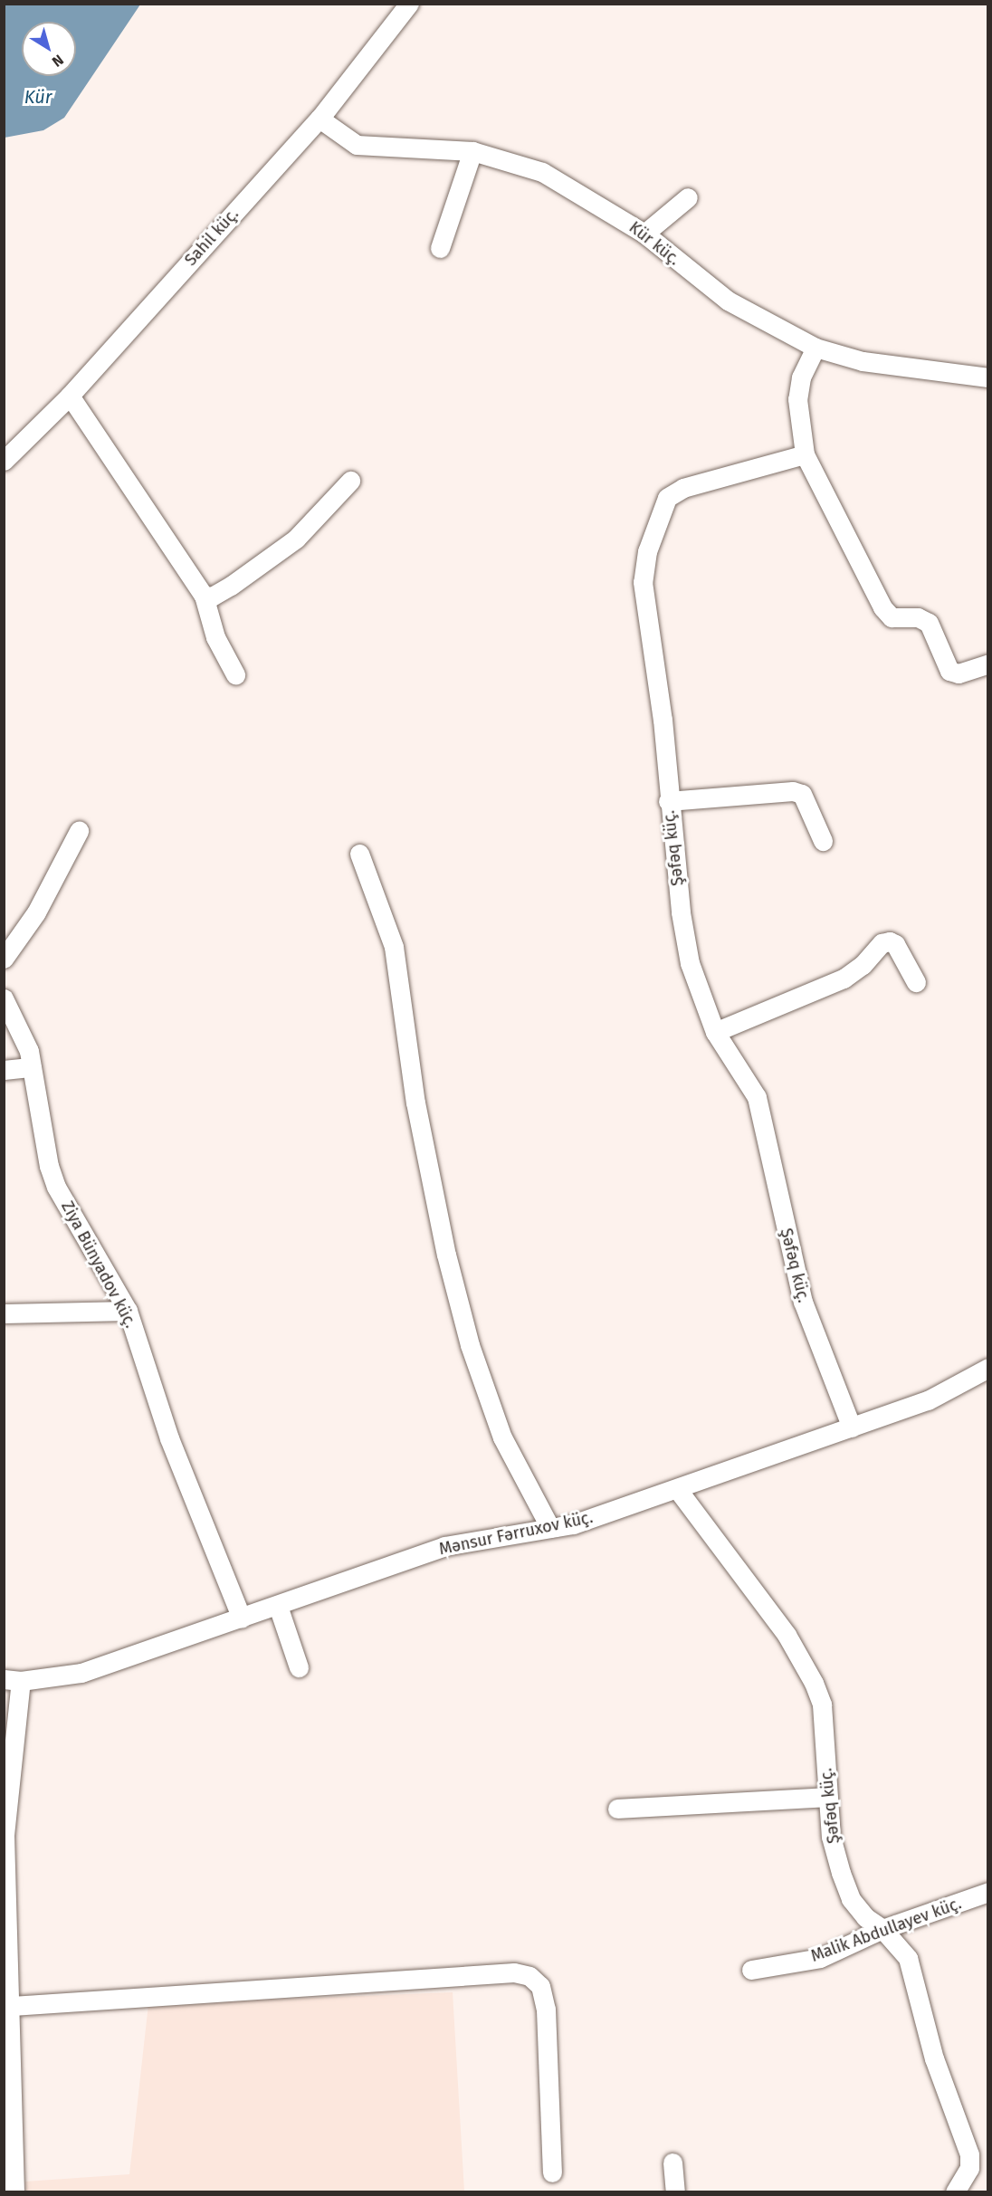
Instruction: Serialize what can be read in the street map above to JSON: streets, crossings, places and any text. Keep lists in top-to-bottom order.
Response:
{
  "streets": {
    "street": [
      "Sahil küç.",
      "Kür küç.",
      "Şəfəq küç.",
      "Ziya Bünyadov küç.",
      "Mənsur Fərruxov küç.",
      "Malik Abdullayev küç."
    ]
  },
  "crossings": [
    ["Sahil küç.", "Kür küç."],
    ["Şəfəq küç.", "Mənsur Fərruxov küç."],
    ["Şəfəq küç.", "Malik Abdullayev küç."],
    ["Ziya Bünyadov küç.", "Mənsur Fərruxov küç."]
  ],
  "water": ["Kür"],
  "north": "bottom right"
}
